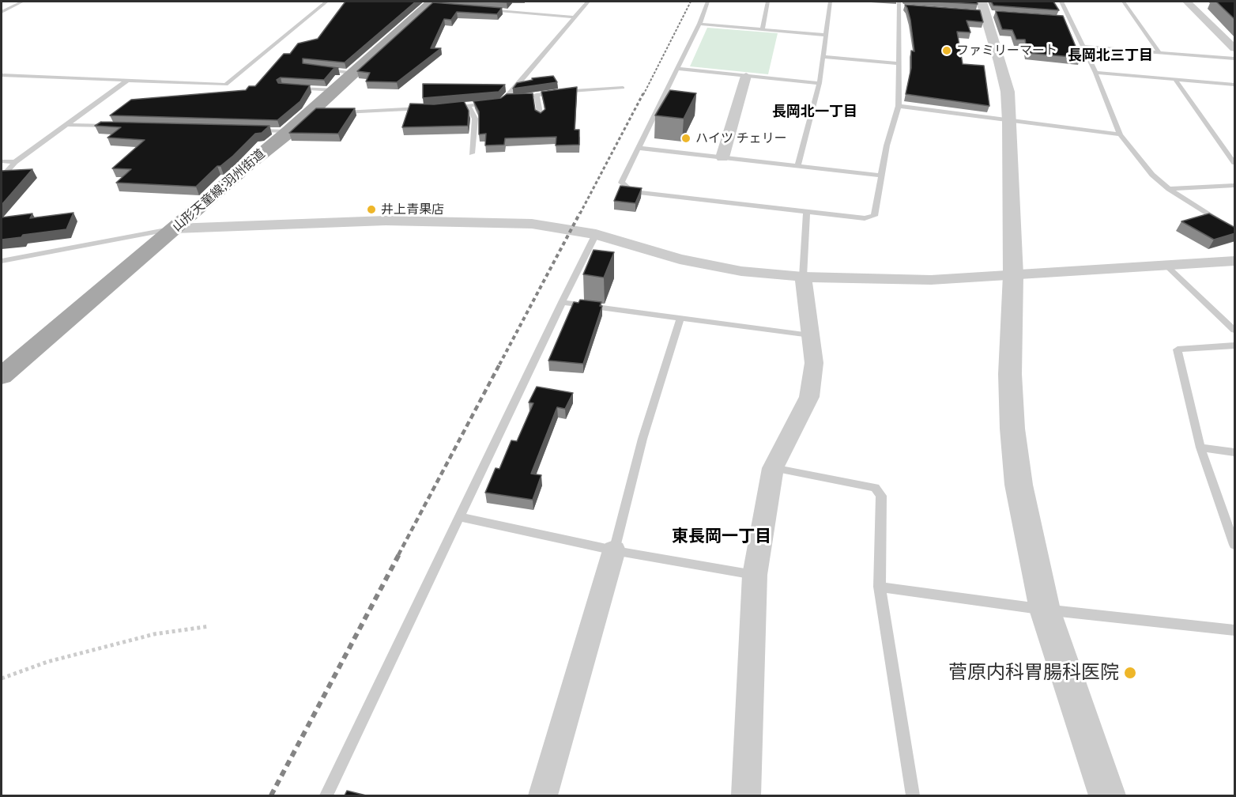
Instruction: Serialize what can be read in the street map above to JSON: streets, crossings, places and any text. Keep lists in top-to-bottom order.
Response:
{
  "streets": {
    "main road": ["山形天童線;羽州街道"]
  },
  "districts": ["長岡北三丁目", "長岡北一丁目", "東長岡一丁目"],
  "places": [
    "ファミリーマート",
    "ハイツ チェリー",
    "井上青果店",
    "菅原内科胃腸科医院"
  ]
}
